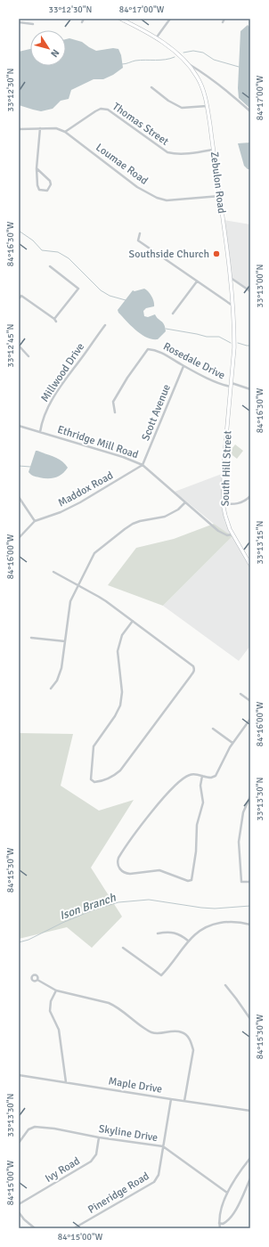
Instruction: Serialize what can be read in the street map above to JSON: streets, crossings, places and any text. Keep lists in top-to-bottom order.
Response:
{
  "streets": {
    "main road": ["Zebulon Road", "South Hill Street"],
    "street": [
      "Thomas Street",
      "Loumae Road",
      "Rosedale Drive",
      "Millwood Drive",
      "Scott Avenue",
      "Ethridge Mill Road",
      "Maddox Road",
      "Maple Drive",
      "Skyline Drive",
      "Ivy Road",
      "Pineridge Road"
    ]
  },
  "crossings": [
    ["Thomas Street", "Loumae Road"],
    ["Thomas Street", "Zebulon Road"],
    ["Loumae Road", "Zebulon Road"],
    ["Zebulon Road", "Rosedale Drive"],
    ["Zebulon Road", "South Hill Street"],
    ["Rosedale Drive", "Scott Avenue"],
    ["Rosedale Drive", "South Hill Street"],
    ["Millwood Drive", "Ethridge Mill Road"],
    ["Scott Avenue", "Ethridge Mill Road"],
    ["Scott Avenue", "Maddox Road"],
    ["Ethridge Mill Road", "South Hill Street"],
    ["Ethridge Mill Road", "Maddox Road"],
    ["Maple Drive", "Pineridge Road"],
    ["Skyline Drive", "Ivy Road"],
    ["Skyline Drive", "Pineridge Road"]
  ],
  "water": ["Ison Branch"],
  "places": ["Southside Church"],
  "north": "bottom right",
  "coordinates": [
    "33°12'30\"N",
    "84°17'00\"W",
    "84°16'30\"W",
    "33°13'00\"N",
    "33°12'45\"N",
    "33°13'15\"N",
    "84°16'00\"W",
    "33°13'30\"N",
    "84°15'30\"W",
    "84°15'00\"W"
  ]
}
